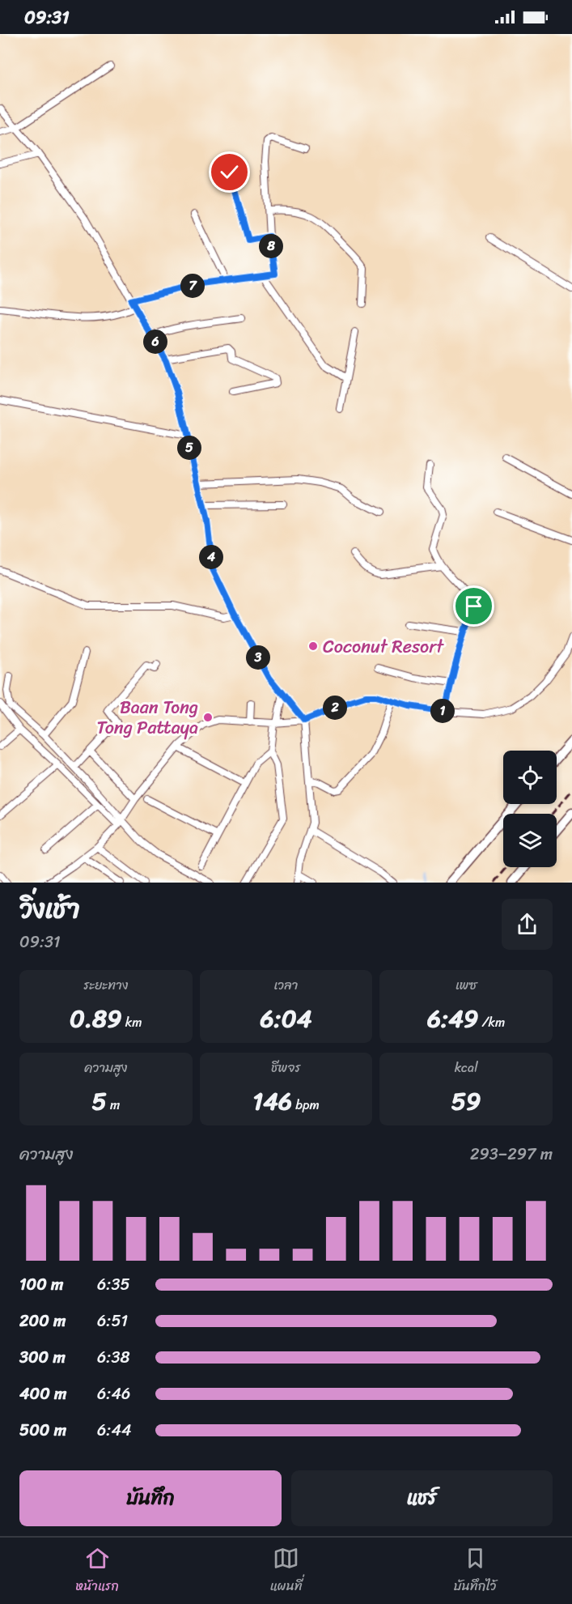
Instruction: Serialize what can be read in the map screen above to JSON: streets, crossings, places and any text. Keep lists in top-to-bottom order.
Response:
{
  "places": ["Coconut Resort", "Baan Tong Tong Pattaya"],
  "page": {
    "status": "09:31",
    "pins": [
      "8",
      "7",
      "6",
      "5",
      "4",
      "3",
      "2",
      "1"
    ],
    "heading": ["วิ่งเช้า", "09:31"],
    "stats": [
      ["ระยะทาง", "0.89 km"],
      ["เวลา", "6:04"],
      ["เพซ", "6:49 /km"],
      ["ความสูง", "5 m"],
      ["ชีพจร", "146 bpm"],
      ["kcal", "59"]
    ],
    "chart": ["ความสูง", "293–297 m"],
    "list": [
      {
        "name": "100 m",
        "note": "6:35"
      },
      {
        "name": "200 m",
        "note": "6:51"
      },
      {
        "name": "300 m",
        "note": "6:38"
      },
      {
        "name": "400 m",
        "note": "6:46"
      },
      {
        "name": "500 m",
        "note": "6:44"
      }
    ],
    "buttons": ["บันทึก", "แชร์"],
    "tabs": ["หน้าแรก", "แผนที่", "บันทึกไว้"]
  }
}
